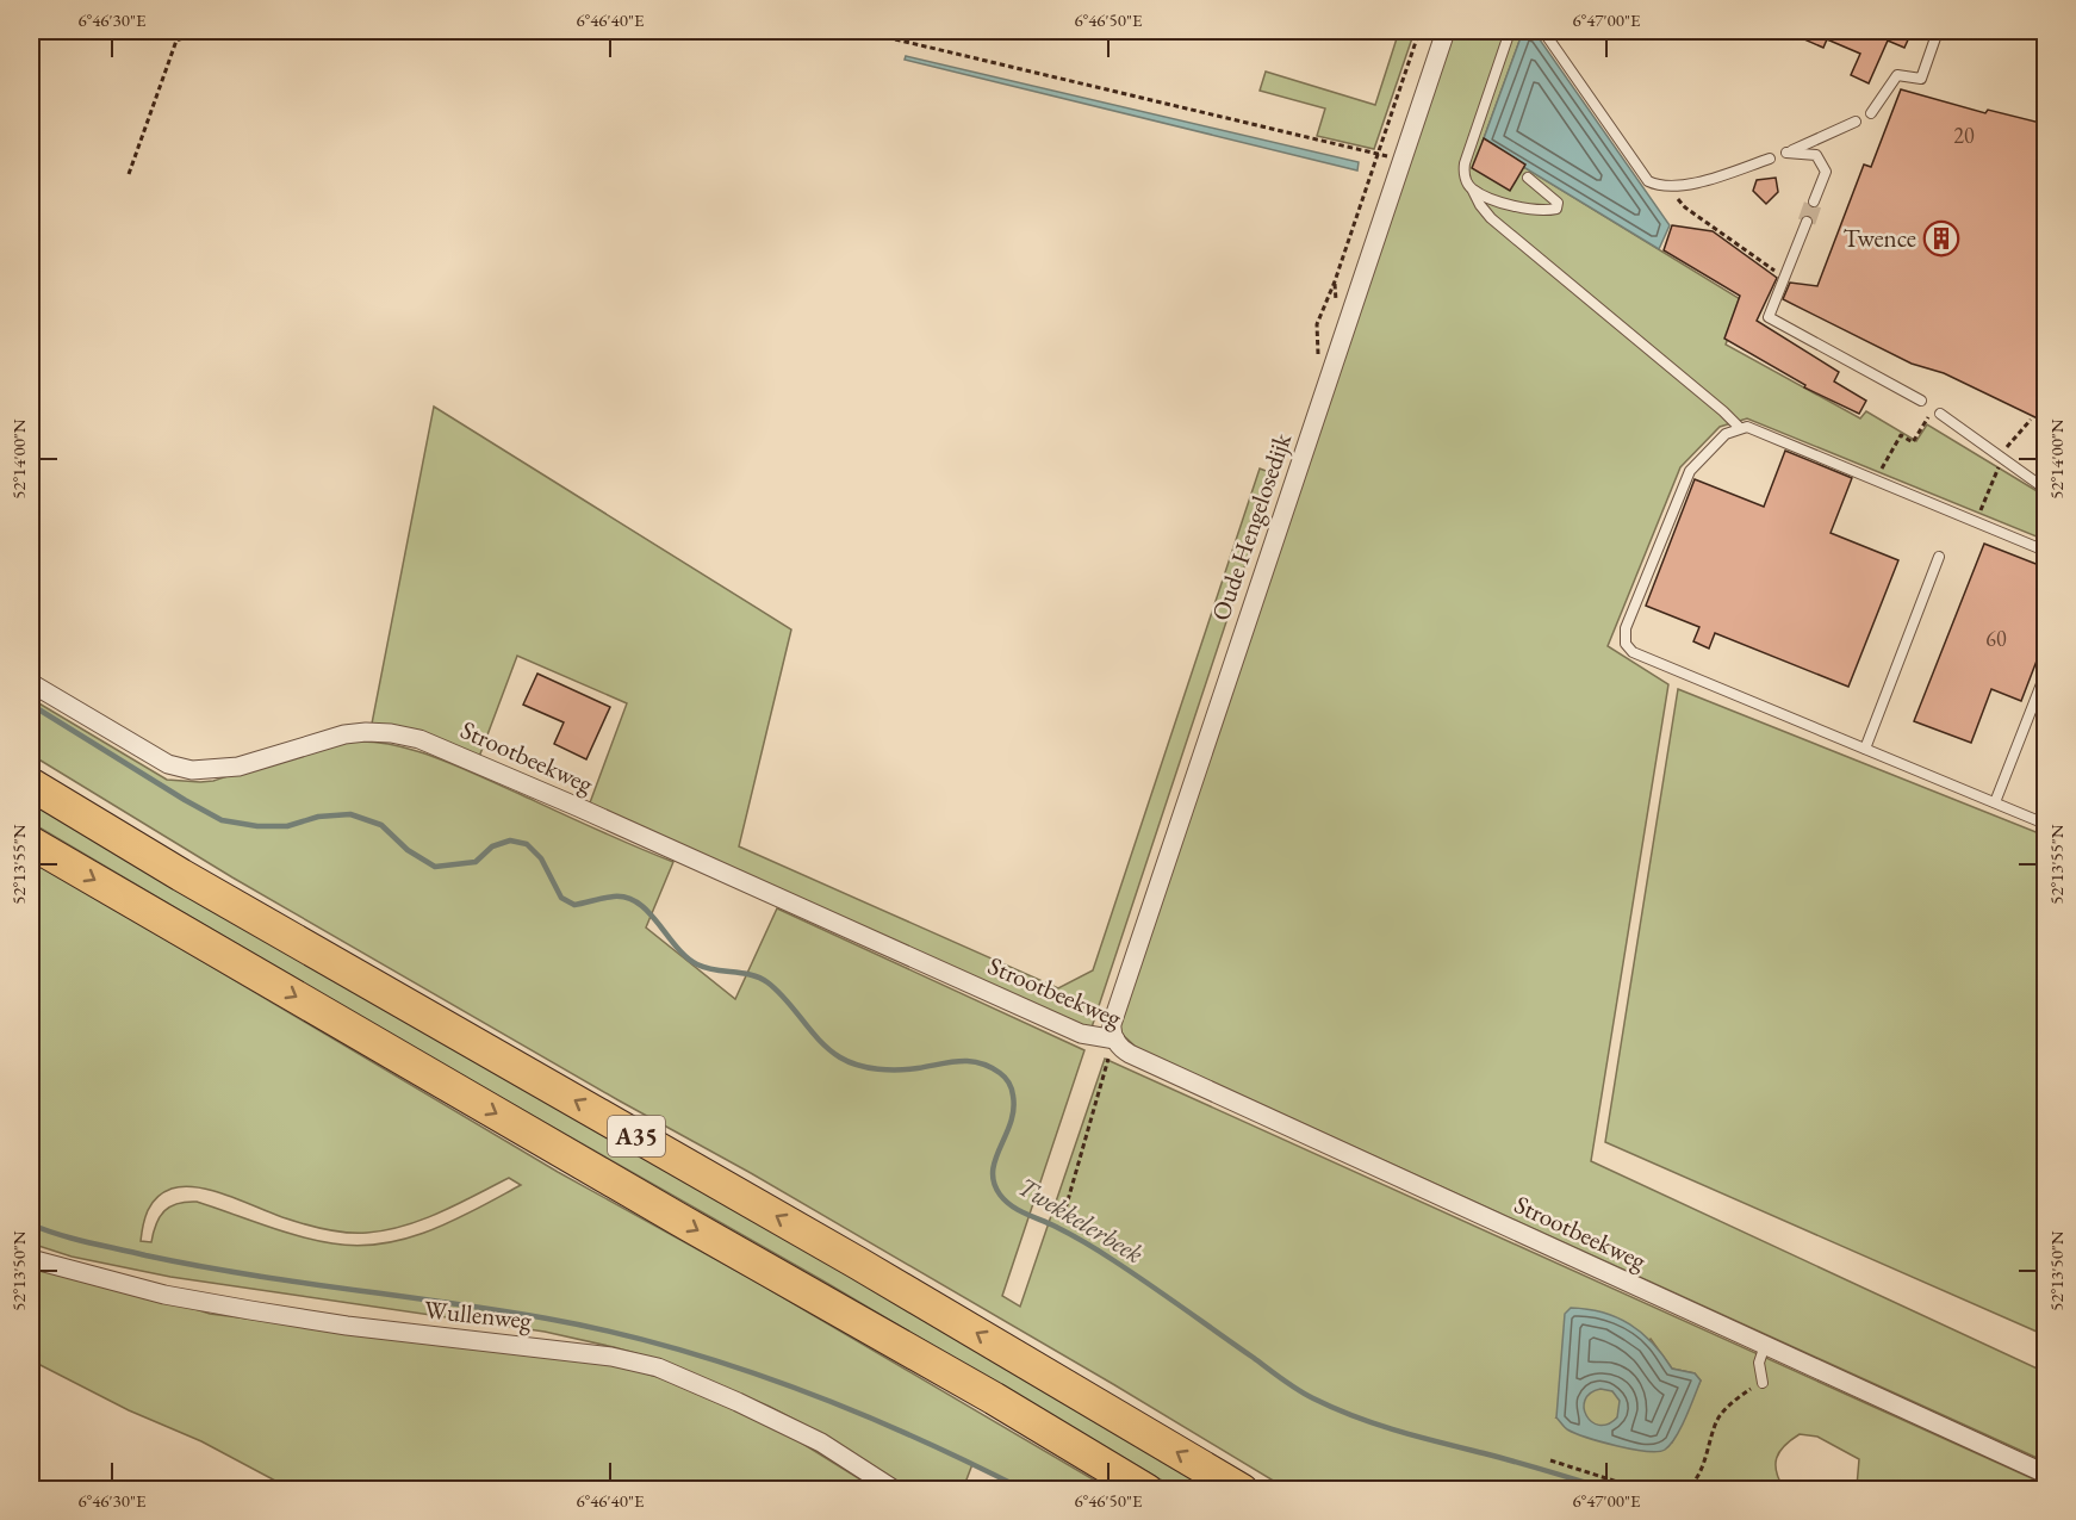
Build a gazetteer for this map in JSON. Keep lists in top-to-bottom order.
{
  "streets": {
    "highway": ["A35"],
    "street": ["Oude Hengelosedijk", "Strootbeekweg", "Wullenweg"]
  },
  "crossings": [
    ["Oude Hengelosedijk", "Strootbeekweg"]
  ],
  "water": ["Twekkelerbeek"],
  "places": {
    "building": ["Twence"]
  },
  "house_numbers": ["20", "60"],
  "coordinates": [
    "6°46'30\"E",
    "6°46'40\"E",
    "6°46'50\"E",
    "6°47'00\"E",
    "52°14'00\"N",
    "52°13'55\"N",
    "52°13'50\"N"
  ]
}
